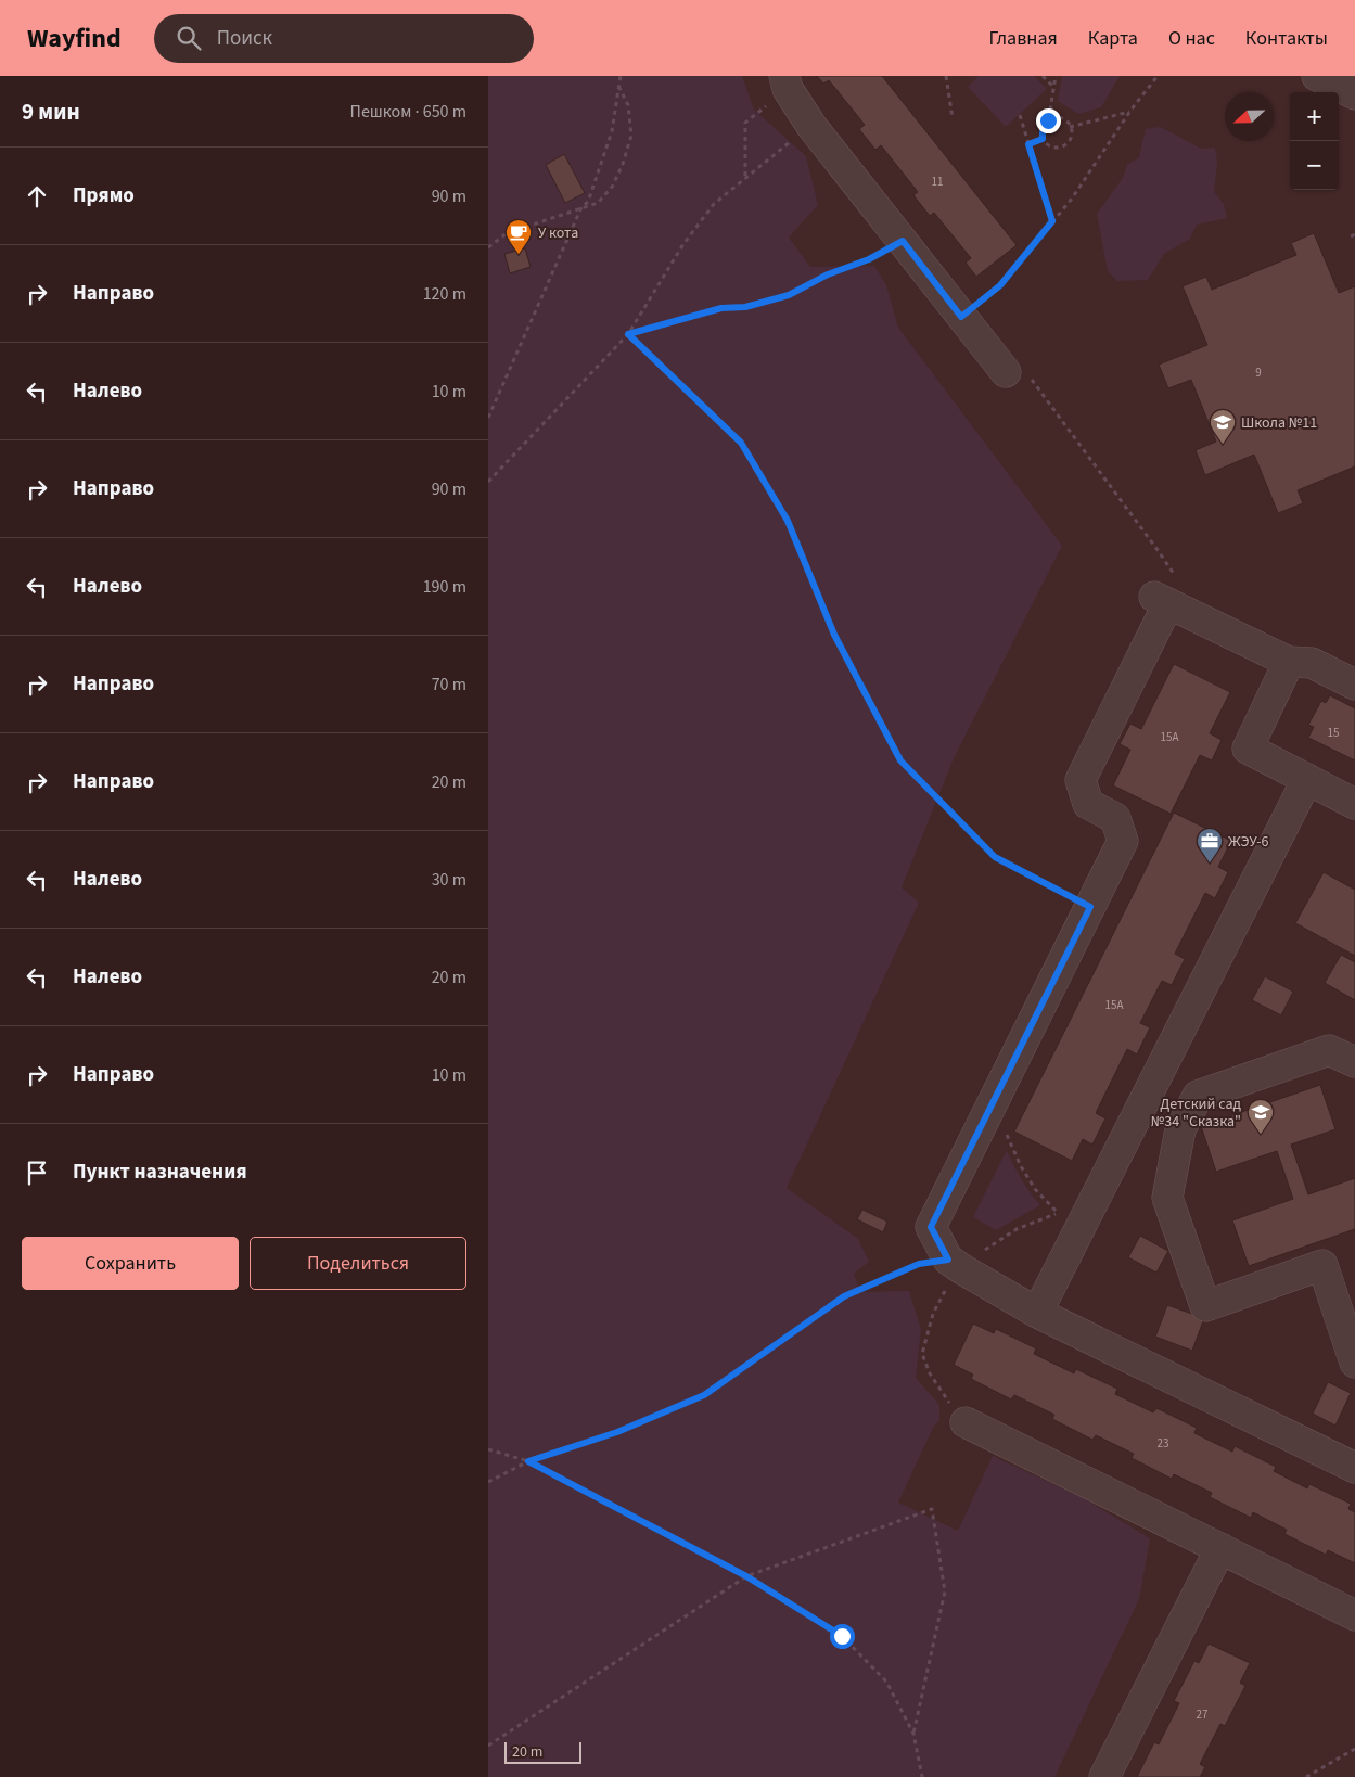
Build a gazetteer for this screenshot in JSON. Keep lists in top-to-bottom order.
{
  "places": {
    "cafe": ["У кота"],
    "school or university": ["Школа №11", "Детский сад №34 \"Сказка\""],
    "office": ["ЖЭУ-6"]
  },
  "house_numbers": [
    "11",
    "9",
    "15",
    "15А",
    "15А",
    "23",
    "27"
  ],
  "scale_bar": "20 m",
  "north": "left",
  "page": {
    "header": "Wayfind",
    "search": "Поиск",
    "nav": [
      "Главная",
      "Карта",
      "О нас",
      "Контакты"
    ],
    "heading": ["9 мин", "Пешком · 650 m"],
    "map_buttons": ["+", "−"],
    "list": [
      ["Прямо", "90 m"],
      ["Направо", "120 m"],
      ["Налево", "10 m"],
      ["Направо", "90 m"],
      ["Налево", "190 m"],
      ["Направо", "70 m"],
      ["Направо", "20 m"],
      ["Налево", "30 m"],
      ["Налево", "20 m"],
      ["Направо", "10 m"],
      "Пункт назначения"
    ],
    "buttons": ["Сохранить", "Поделиться"],
    "scale": "20 m"
  }
}
